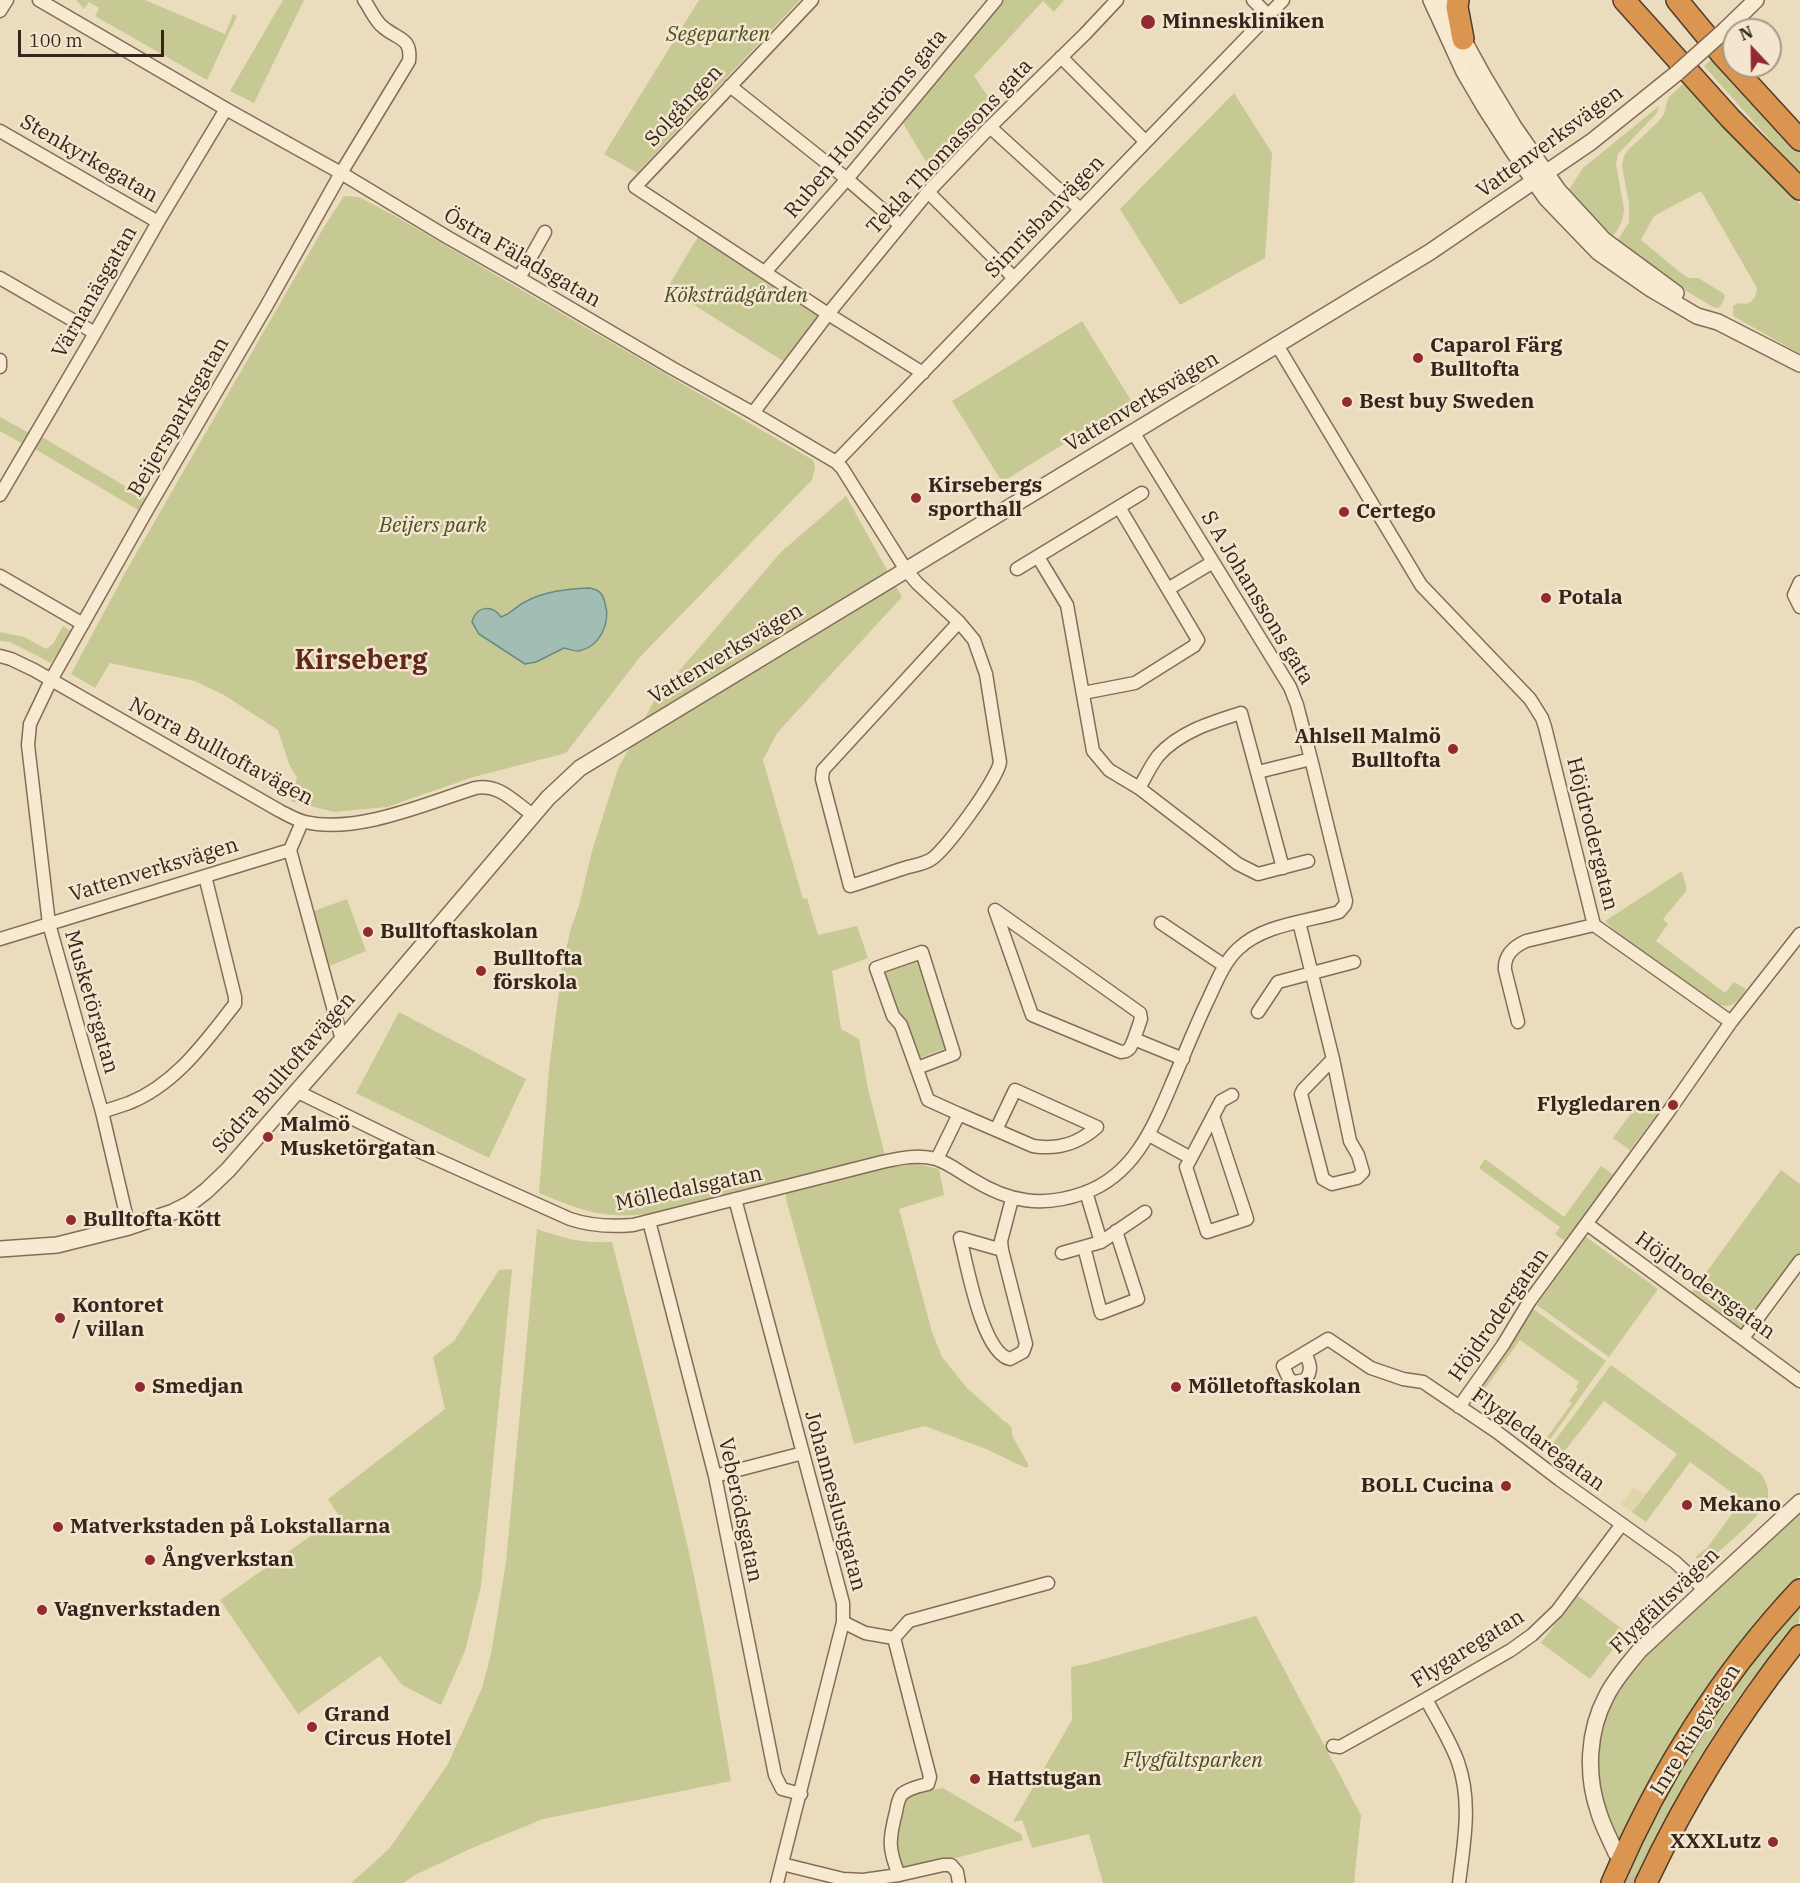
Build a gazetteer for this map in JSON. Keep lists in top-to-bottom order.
{
  "streets": {
    "highway": ["Inre Ringvägen"],
    "street": [
      "Solgången",
      "Ruben Holmströms gata",
      "Vattenverksvägen",
      "Tekla Thomassons gata",
      "Stenkyrkegatan",
      "Simrisbanvägen",
      "Östra Fäladsgatan",
      "Värnanäsgatan",
      "Beijersparksgatan",
      "S A Johanssons gata",
      "Norra Bulltoftavägen",
      "Höjdrodergatan",
      "Musketörgatan",
      "Södra Bulltoftavägen",
      "Mölledalsgatan",
      "Höjdrodersgatan",
      "Flygledaregatan",
      "Johanneslustgatan",
      "Veberödsgatan",
      "Flygfältsvägen",
      "Flygaregatan"
    ]
  },
  "crossings": [
    ["Solgången", "Ruben Holmströms gata"],
    ["Vattenverksvägen", "Östra Fäladsgatan"],
    ["Vattenverksvägen", "S A Johanssons gata"],
    ["Vattenverksvägen", "Norra Bulltoftavägen"],
    ["Vattenverksvägen", "Höjdrodergatan"],
    ["Vattenverksvägen", "Musketörgatan"],
    ["Vattenverksvägen", "Södra Bulltoftavägen"],
    ["Tekla Thomassons gata", "Östra Fäladsgatan"],
    ["Stenkyrkegatan", "Värnanäsgatan"],
    ["Simrisbanvägen", "Östra Fäladsgatan"],
    ["Östra Fäladsgatan", "Värnanäsgatan"],
    ["Östra Fäladsgatan", "Beijersparksgatan"],
    ["Beijersparksgatan", "Norra Bulltoftavägen"],
    ["Beijersparksgatan", "Musketörgatan"],
    ["S A Johanssons gata", "Mölledalsgatan"],
    ["Norra Bulltoftavägen", "Musketörgatan"],
    ["Norra Bulltoftavägen", "Södra Bulltoftavägen"],
    ["Höjdrodergatan", "Höjdrodersgatan"],
    ["Höjdrodergatan", "Flygledaregatan"],
    ["Musketörgatan", "Södra Bulltoftavägen"],
    ["Södra Bulltoftavägen", "Mölledalsgatan"],
    ["Mölledalsgatan", "Johanneslustgatan"],
    ["Mölledalsgatan", "Veberödsgatan"],
    ["Flygledaregatan", "Flygfältsvägen"],
    ["Flygledaregatan", "Flygaregatan"],
    ["Johanneslustgatan", "Veberödsgatan"]
  ],
  "districts": ["Kirseberg"],
  "parks": [
    "Segeparken",
    "Köksträdgården",
    "Beijers park",
    "Flygfältsparken"
  ],
  "places": [
    "Minneskliniken",
    "Caparol Färg Bulltofta",
    "Best buy Sweden",
    "Kirsebergs sporthall",
    "Certego",
    "Potala",
    "Ahlsell Malmö Bulltofta",
    "Bulltoftaskolan",
    "Bulltofta förskola",
    "Flygledaren",
    "Malmö Musketörgatan",
    "Bulltofta Kött",
    "Kontoret / villan",
    "Smedjan",
    "Mölletoftaskolan",
    "BOLL Cucina",
    "Mekano",
    "Matverkstaden på Lokstallarna",
    "Ångverkstan",
    "Vagnverkstaden",
    "Grand Circus Hotel",
    "Hattstugan",
    "XXXLutz"
  ],
  "scale_bar": "100 m",
  "north": "top"
}
